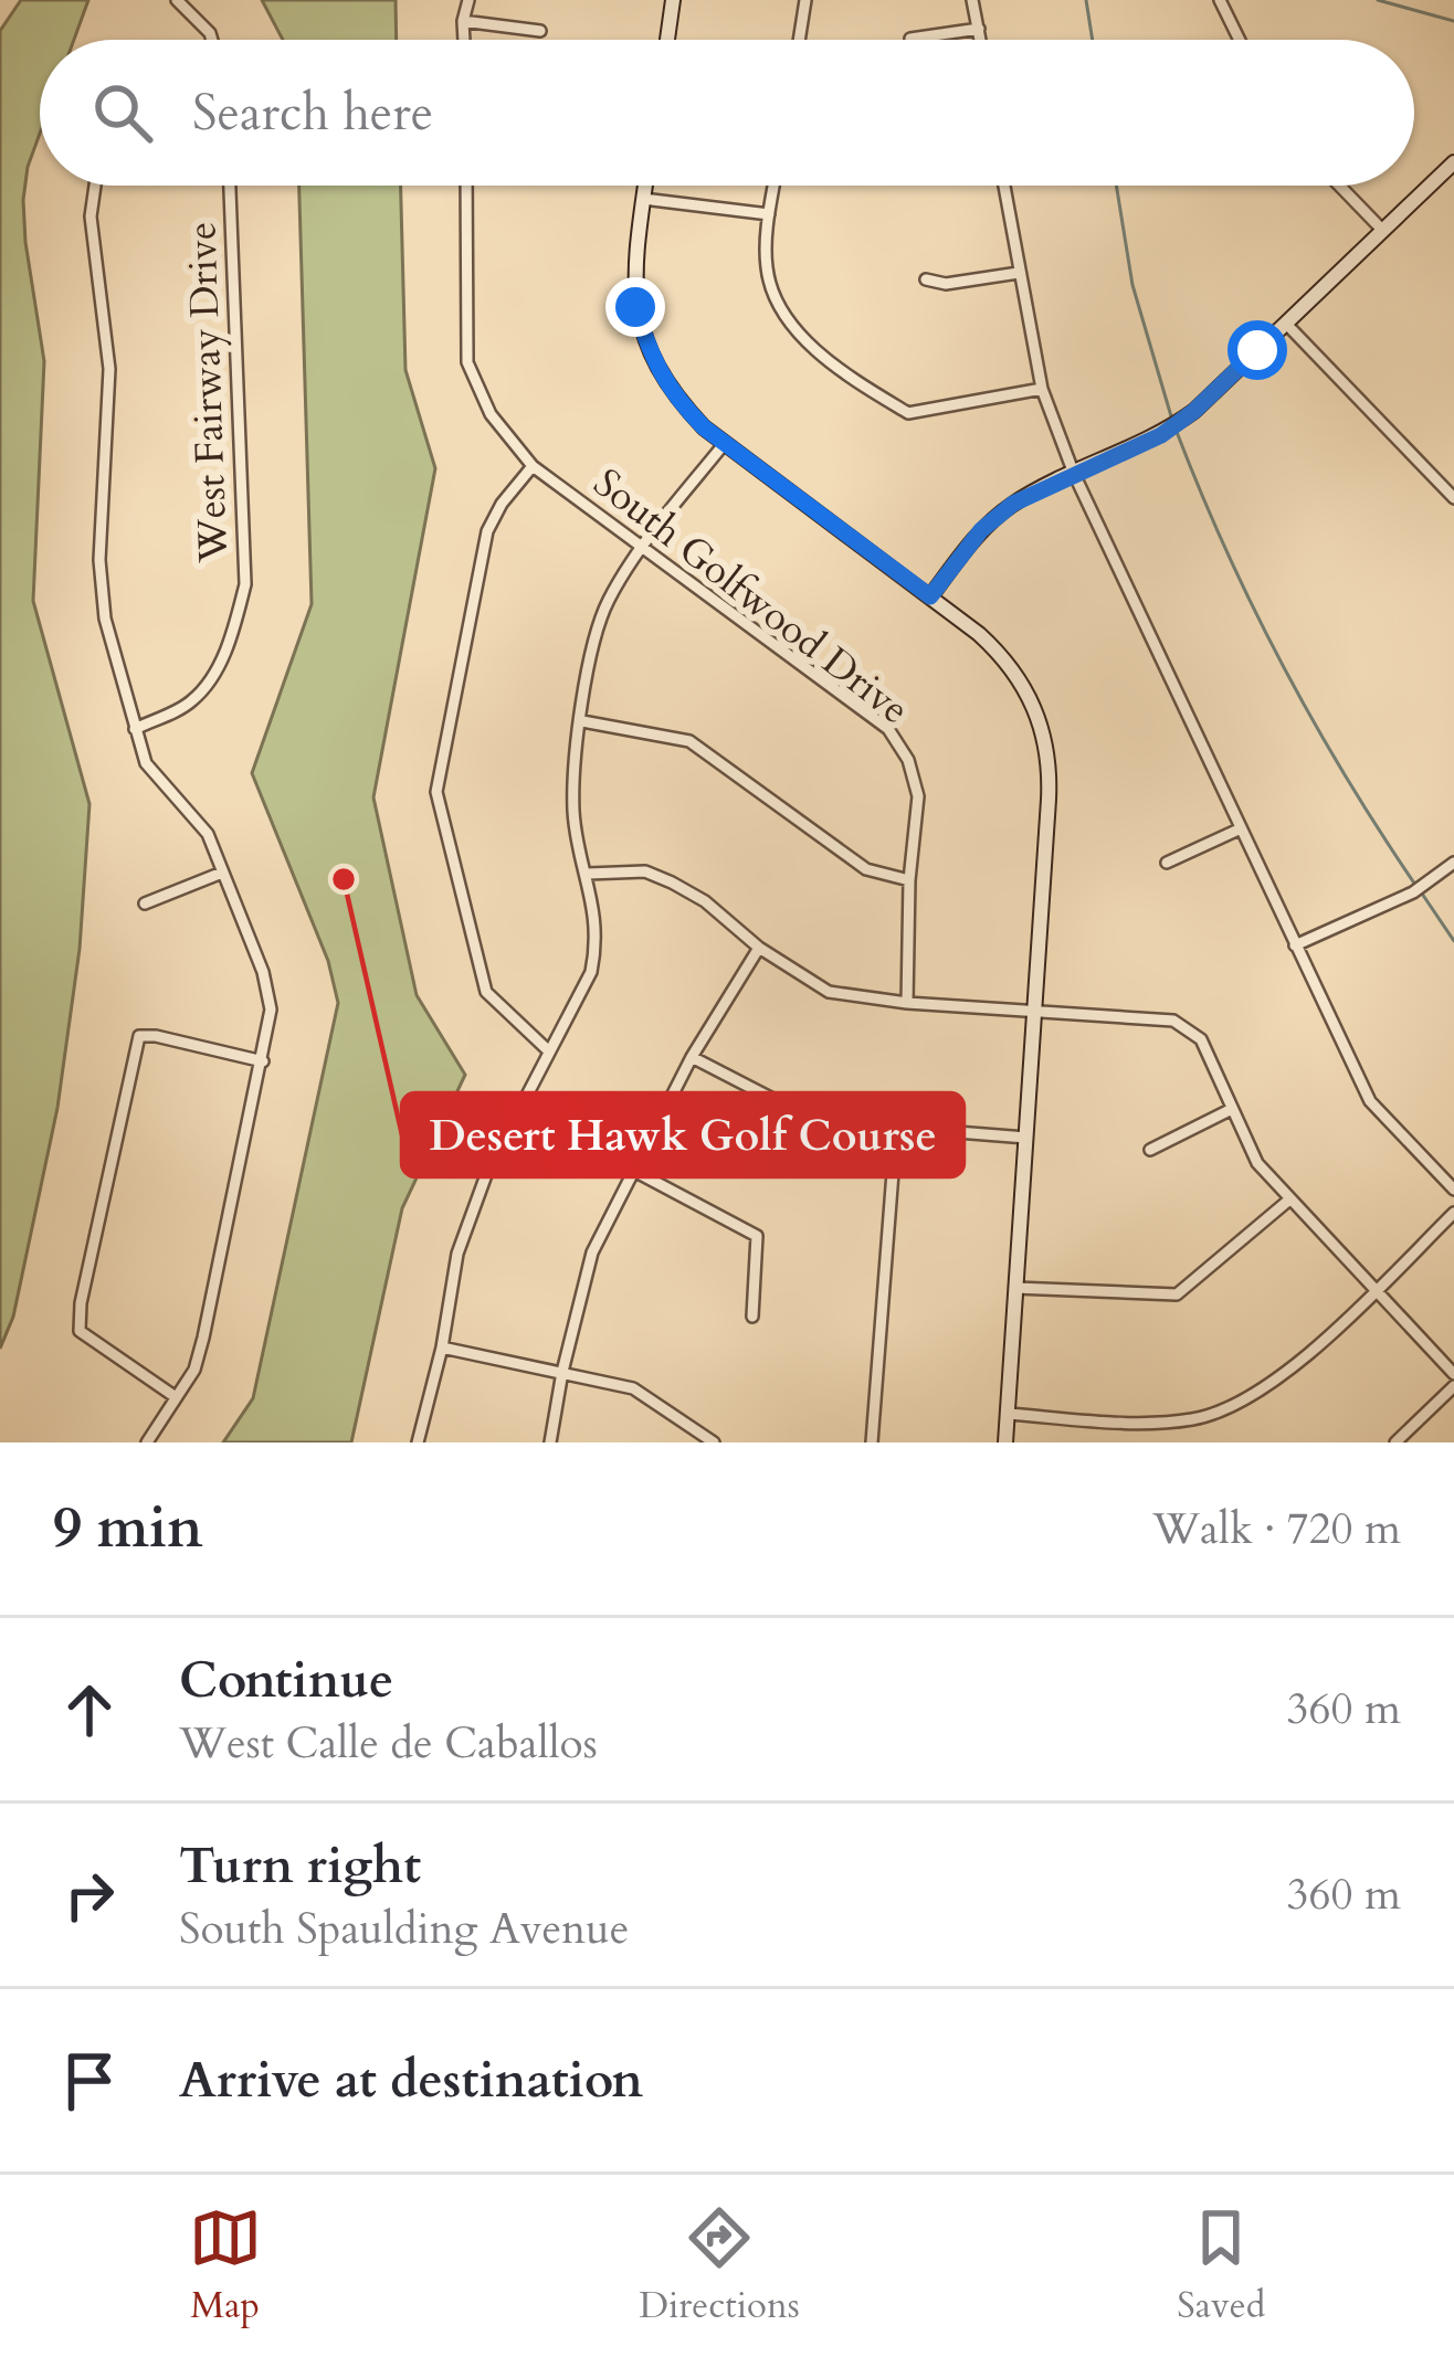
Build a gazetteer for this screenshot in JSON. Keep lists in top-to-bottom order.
{
  "streets": {
    "street": ["West Fairway Drive", "South Golfwood Drive"]
  },
  "places": ["Desert Hawk Golf Course"],
  "page": {
    "search": "Search here",
    "heading": ["9 min", "Walk · 720 m"],
    "list": [
      ["Continue", "West Calle de Caballos", "360 m"],
      ["Turn right", "South Spaulding Avenue", "360 m"],
      "Arrive at destination"
    ],
    "nav": ["Map", "Directions", "Saved"]
  }
}
